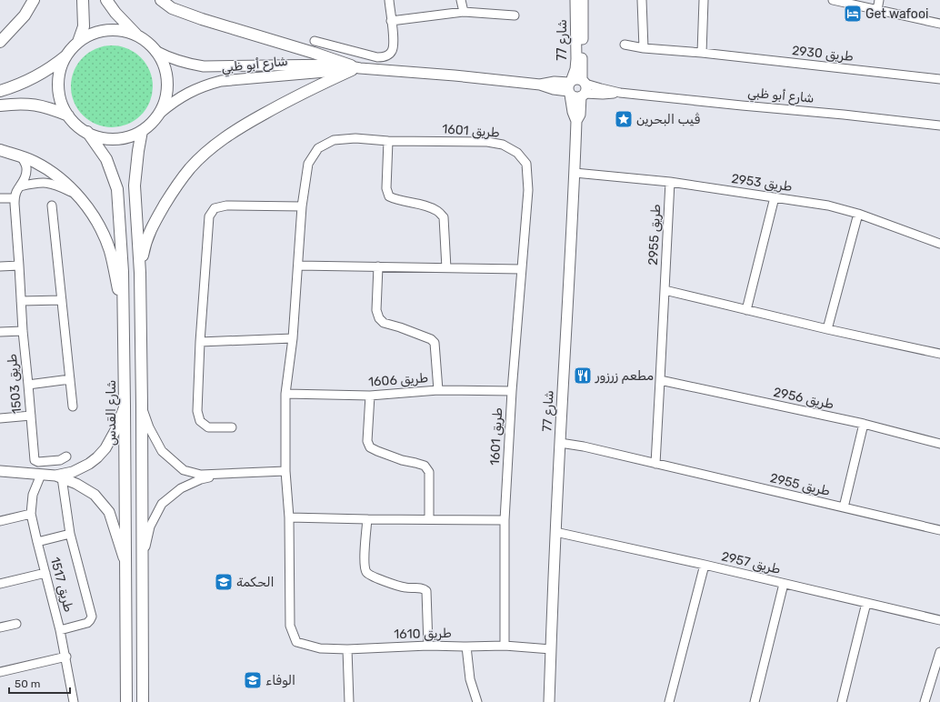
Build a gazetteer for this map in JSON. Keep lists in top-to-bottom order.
{
  "streets": {
    "main road": ["شارع القدس"],
    "street": [
      "شارع 77",
      "طريق 2930",
      "شارع أبو ظبي",
      "طريق 1601",
      "طريق 2953",
      "طريق 2955",
      "طريق 1606",
      "طريق 1503",
      "طريق 2956",
      "طريق 2957",
      "طريق 1517",
      "طريق 1610"
    ]
  },
  "crossings": [
    ["شارع 77", "شارع أبو ظبي"],
    ["شارع 77", "طريق 2953"],
    ["شارع 77", "طريق 2955"],
    ["شارع 77", "طريق 2957"],
    ["شارع 77", "طريق 1610"],
    ["شارع أبو ظبي", "شارع القدس"],
    ["طريق 1601", "طريق 1606"],
    ["طريق 1601", "طريق 1610"],
    ["طريق 2953", "طريق 2955"],
    ["طريق 2955", "طريق 2956"]
  ],
  "places": {
    "hotel": ["Get wafooi"],
    "place": ["ڤيب البحرين"],
    "restaurant": ["مطعم زرزور"],
    "school or university": ["الحكمة", "الوفاء"]
  },
  "scale_bar": "50 m"
}
